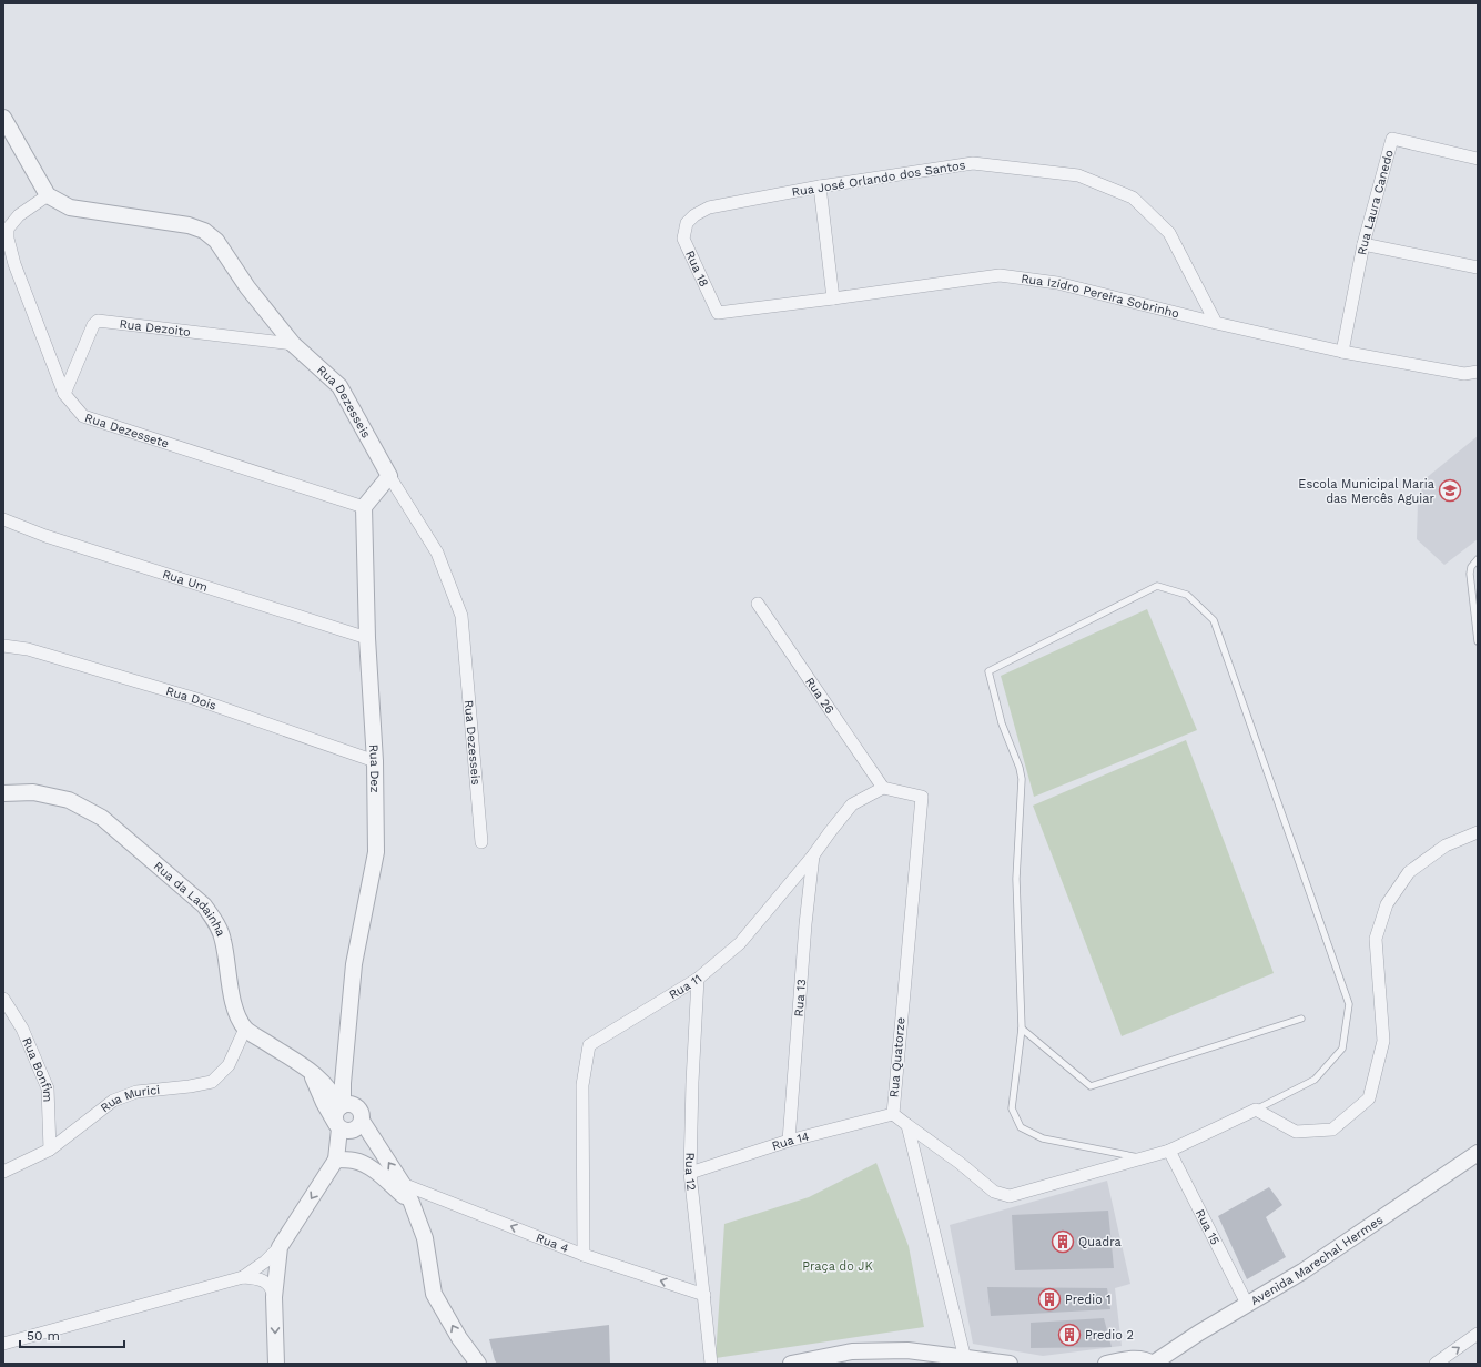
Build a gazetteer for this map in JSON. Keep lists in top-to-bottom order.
{
  "streets": {
    "street": [
      "Rua José Orlando dos Santos",
      "Rua Laura Canedo",
      "Rua 18",
      "Rua Izidro Pereira Sobrinho",
      "Rua Dezoito",
      "Rua Dezesseis",
      "Rua Dezessete",
      "Rua Um",
      "Rua 26",
      "Rua Dois",
      "Rua Dez",
      "Rua da Ladainha",
      "Rua 11",
      "Rua 13",
      "Rua Quatorze",
      "Rua Bonfim",
      "Rua Murici",
      "Rua 14",
      "Rua 12",
      "Rua 15",
      "Rua 4",
      "Avenida Marechal Hermes"
    ]
  },
  "crossings": [
    ["Rua José Orlando dos Santos", "Rua 18"],
    ["Rua José Orlando dos Santos", "Rua Izidro Pereira Sobrinho"],
    ["Rua Laura Canedo", "Rua Izidro Pereira Sobrinho"],
    ["Rua 18", "Rua Izidro Pereira Sobrinho"],
    ["Rua Dezoito", "Rua Dezesseis"],
    ["Rua Dezoito", "Rua Dezessete"],
    ["Rua Dezesseis", "Rua Dezessete"],
    ["Rua Dezessete", "Rua Dez"],
    ["Rua Um", "Rua Dez"],
    ["Rua 26", "Rua 11"],
    ["Rua 26", "Rua Quatorze"],
    ["Rua Dois", "Rua Dez"],
    ["Rua Dez", "Rua da Ladainha"],
    ["Rua da Ladainha", "Rua Murici"],
    ["Rua 11", "Rua 13"],
    ["Rua 11", "Rua Quatorze"],
    ["Rua 11", "Rua 12"],
    ["Rua 11", "Rua 4"],
    ["Rua 13", "Rua 14"],
    ["Rua Quatorze", "Rua 14"],
    ["Rua Quatorze", "Rua 15"],
    ["Rua Bonfim", "Rua Murici"],
    ["Rua 14", "Rua 12"],
    ["Rua 12", "Rua 4"],
    ["Rua 15", "Avenida Marechal Hermes"]
  ],
  "one_way": ["Rua 4"],
  "parks": ["Praça do JK"],
  "places": {
    "school or university": ["Escola Municipal Maria das Mercês Aguiar"],
    "building": ["Quadra", "Predio 1", "Predio 2"]
  },
  "scale_bar": "50 m"
}
